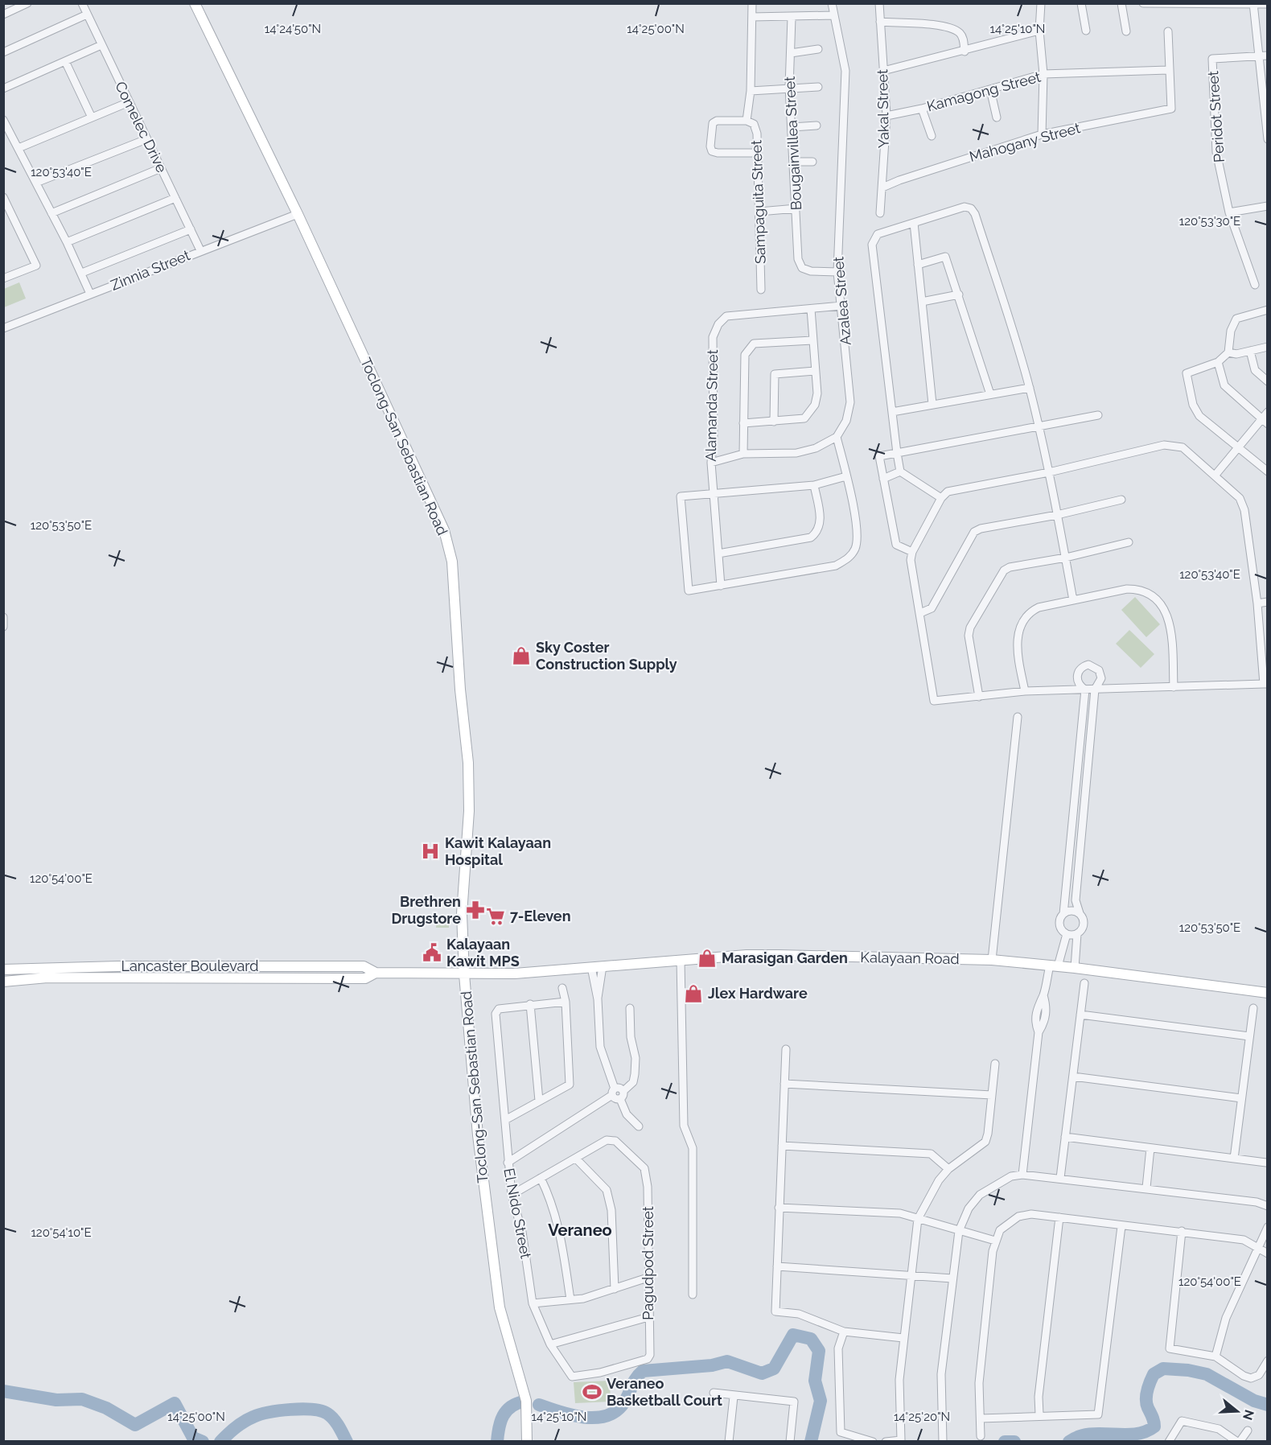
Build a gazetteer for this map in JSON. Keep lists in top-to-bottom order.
{
  "streets": {
    "main road": ["Toclong-San Sebastian Road", "Kalayaan Road", "Lancaster Boulevard"],
    "street": [
      "Kamagong Street",
      "Yakal Street",
      "Peridot Street",
      "Comelec Drive",
      "Mahogany Street",
      "Bougainvillea Street",
      "Sampaguita Street",
      "Zinnia Street",
      "Azalea Street",
      "Alamanda Street",
      "El Nido Street",
      "Pagudpod Street"
    ]
  },
  "crossings": [
    ["Kamagong Street", "Yakal Street"],
    ["Kamagong Street", "Mahogany Street"],
    ["Yakal Street", "Mahogany Street"],
    ["Comelec Drive", "Zinnia Street"],
    ["Bougainvillea Street", "Azalea Street"],
    ["Zinnia Street", "Toclong-San Sebastian Road"],
    ["Azalea Street", "Alamanda Street"],
    ["Toclong-San Sebastian Road", "Kalayaan Road"],
    ["Toclong-San Sebastian Road", "Lancaster Boulevard"],
    ["Kalayaan Road", "Lancaster Boulevard"],
    ["El Nido Street", "Pagudpod Street"]
  ],
  "districts": ["Veraneo"],
  "places": {
    "shop": ["Sky Coster Construction Supply", "Marasigan Garden", "Jlex Hardware"],
    "hospital": ["Kawit Kalayaan Hospital"],
    "pharmacy": ["Brethren Drugstore"],
    "supermarket": ["7-Eleven"],
    "public building": ["Kalayaan Kawit MPS"],
    "sports": ["Veraneo Basketball Court"]
  },
  "north": "right",
  "coordinates": [
    "14°24'50\"N",
    "14°25'00\"N",
    "14°25'10\"N",
    "120°53'40\"E",
    "120°53'30\"E",
    "120°53'50\"E",
    "120°54'00\"E",
    "120°54'10\"E",
    "14°25'20\"N"
  ]
}
